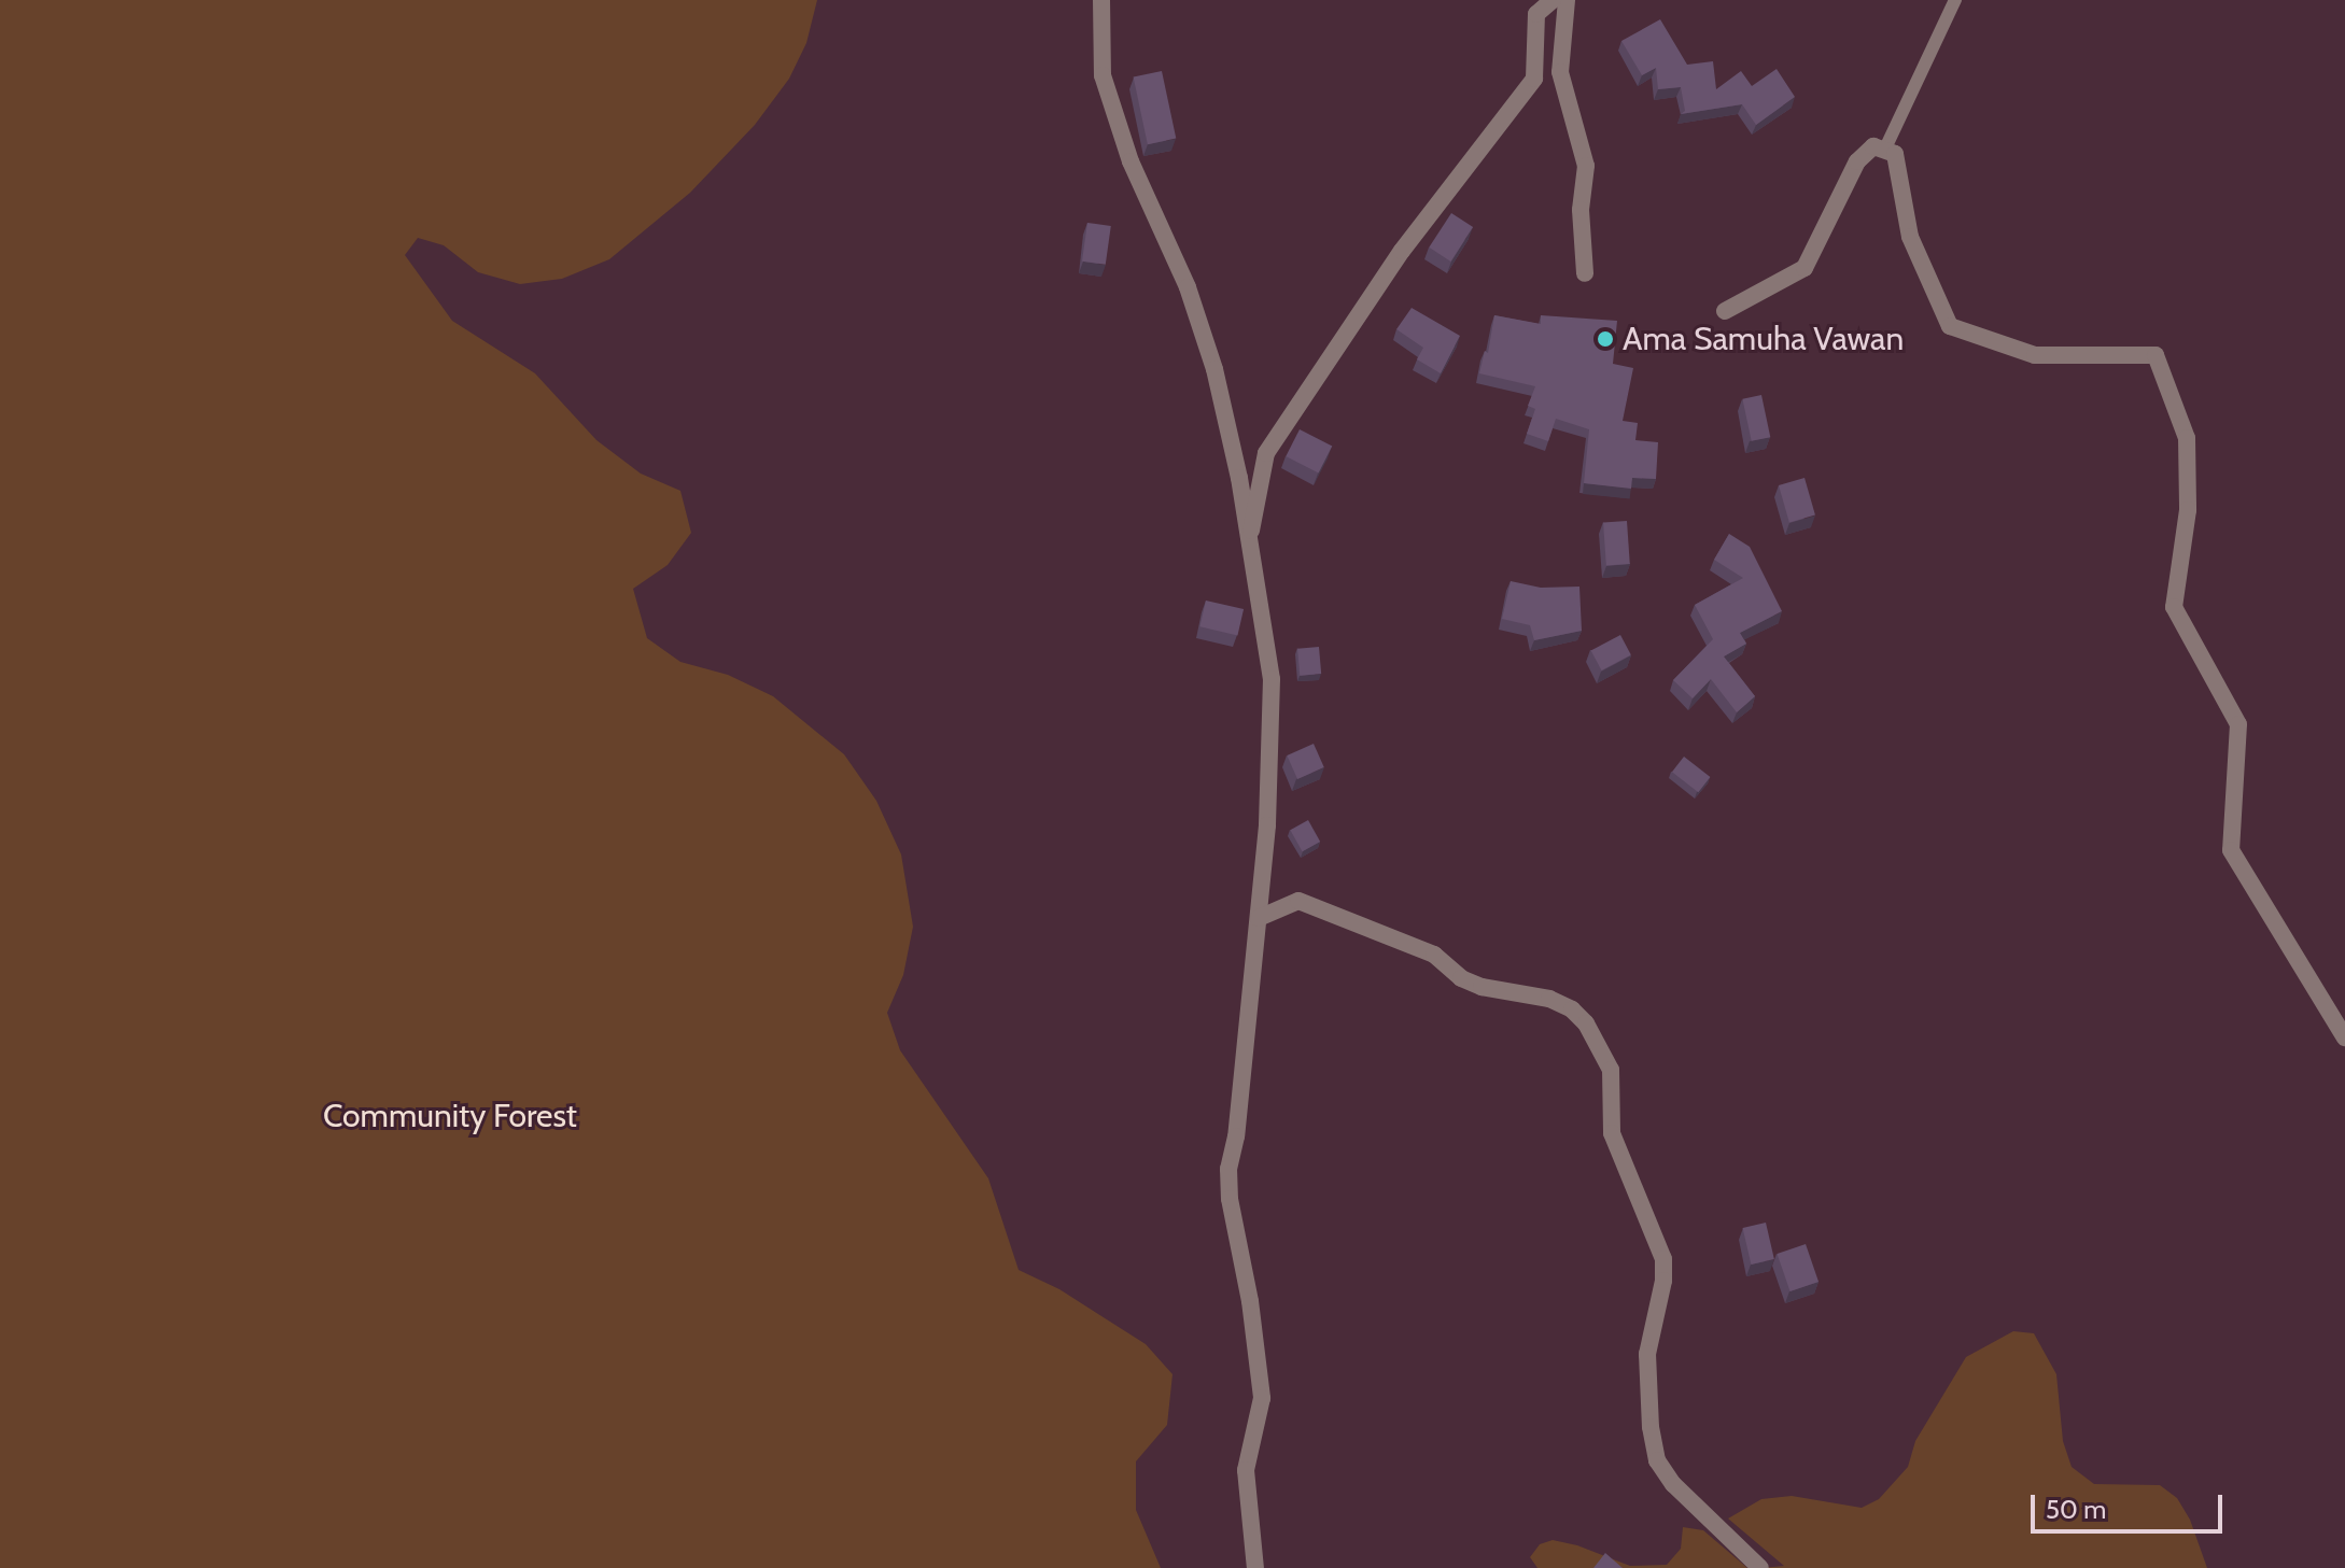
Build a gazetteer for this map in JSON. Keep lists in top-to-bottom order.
{
  "parks": ["Community Forest"],
  "places": ["Ama Samuha Vawan"],
  "scale_bar": "50 m"
}
